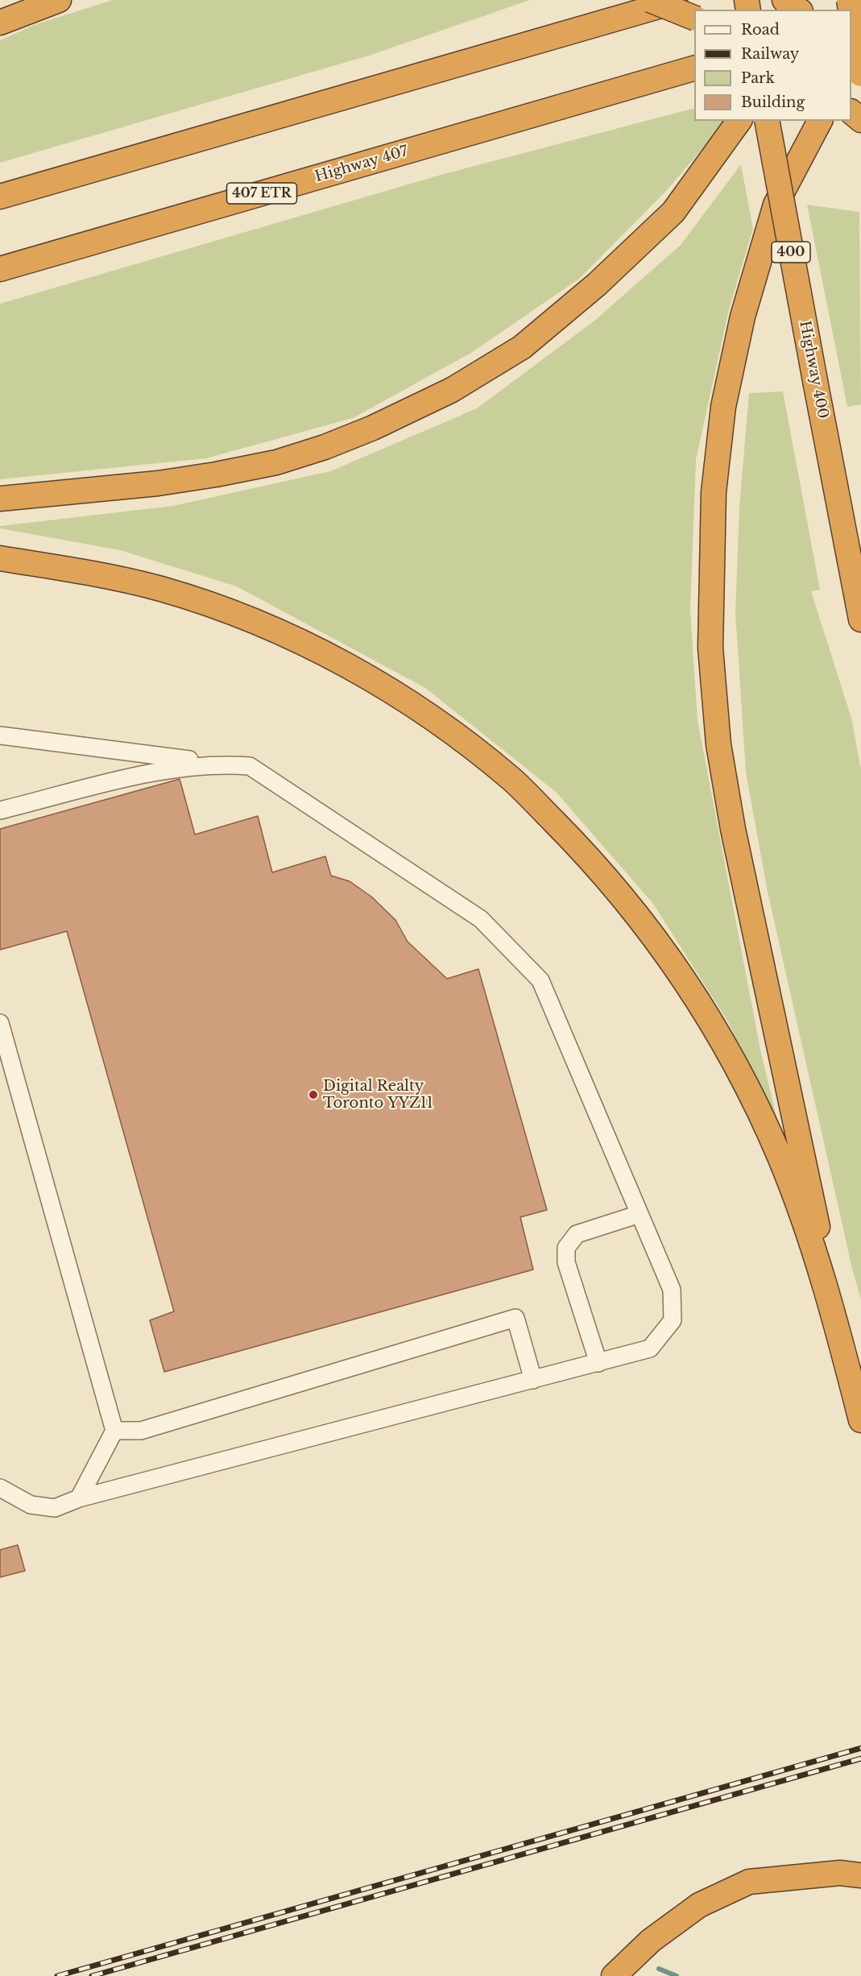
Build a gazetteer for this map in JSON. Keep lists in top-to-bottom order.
{
  "streets": {
    "highway": [
      "Highway 407",
      "407 ETR",
      "400",
      "Highway 400"
    ]
  },
  "places": ["Digital Realty Toronto YYZ11"],
  "legend": [
    "Road",
    "Railway",
    "Park",
    "Building"
  ]
}
